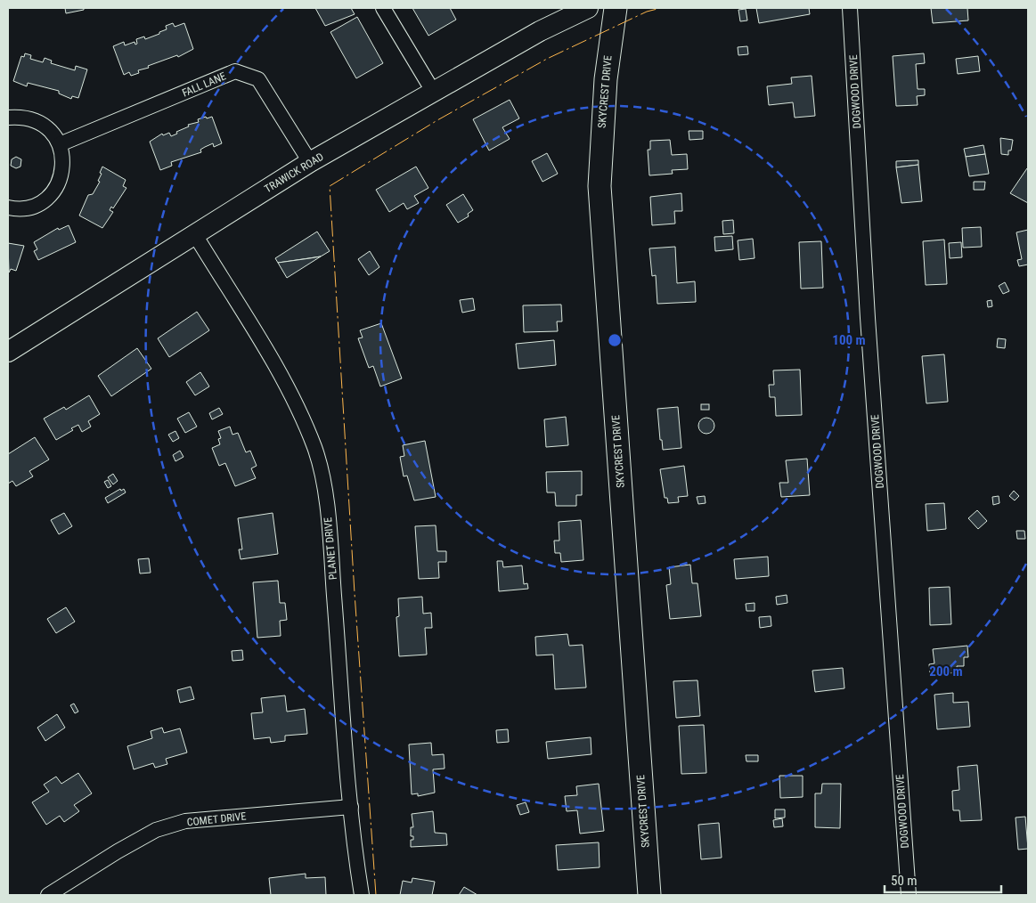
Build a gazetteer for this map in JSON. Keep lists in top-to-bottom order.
{
  "streets": {
    "main road": ["SKYCREST DRIVE"],
    "street": [
      "FALL LANE",
      "DOGWOOD DRIVE",
      "TRAWICK ROAD",
      "PLANET DRIVE",
      "COMET DRIVE"
    ]
  },
  "crossings": [
    ["FALL LANE", "TRAWICK ROAD"],
    ["TRAWICK ROAD", "PLANET DRIVE"],
    ["PLANET DRIVE", "COMET DRIVE"]
  ],
  "scale_bar": "50 m",
  "rings": ["100 m", "200 m"]
}
